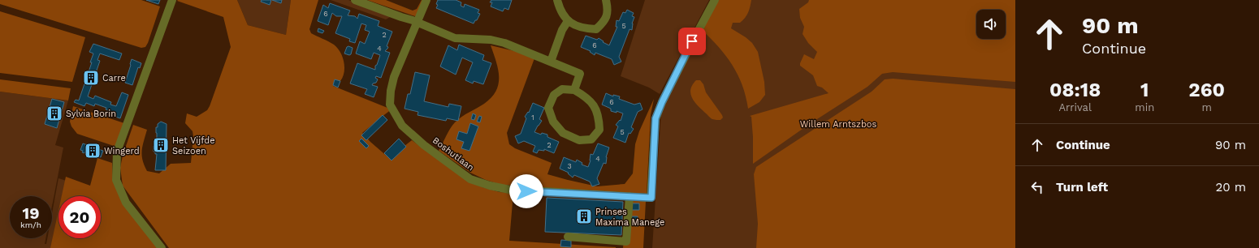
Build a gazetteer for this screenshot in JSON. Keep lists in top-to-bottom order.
{
  "streets": {
    "lane": ["Boshutlaan"]
  },
  "parks": ["Willem Arntszbos"],
  "places": {
    "building": [
      "Carre",
      "Sylvia Borin",
      "Het Vijfde Seizoen",
      "Wingerd",
      "Prinses Maxima Manege"
    ]
  },
  "house_numbers": [
    "6",
    "5",
    "2",
    "6",
    "4",
    "6",
    "1",
    "5",
    "2",
    "4",
    "3"
  ],
  "page": {
    "turn": ["90 m", "Continue"],
    "eta": [
      "08:18",
      "Arrival",
      "1",
      "min",
      "260",
      "m"
    ],
    "list": [
      {
        "name": "Continue",
        "value": "90 m"
      },
      {
        "name": "Turn left",
        "value": "20 m"
      }
    ],
    "speed": "19 km/h",
    "limit": "20"
  }
}
